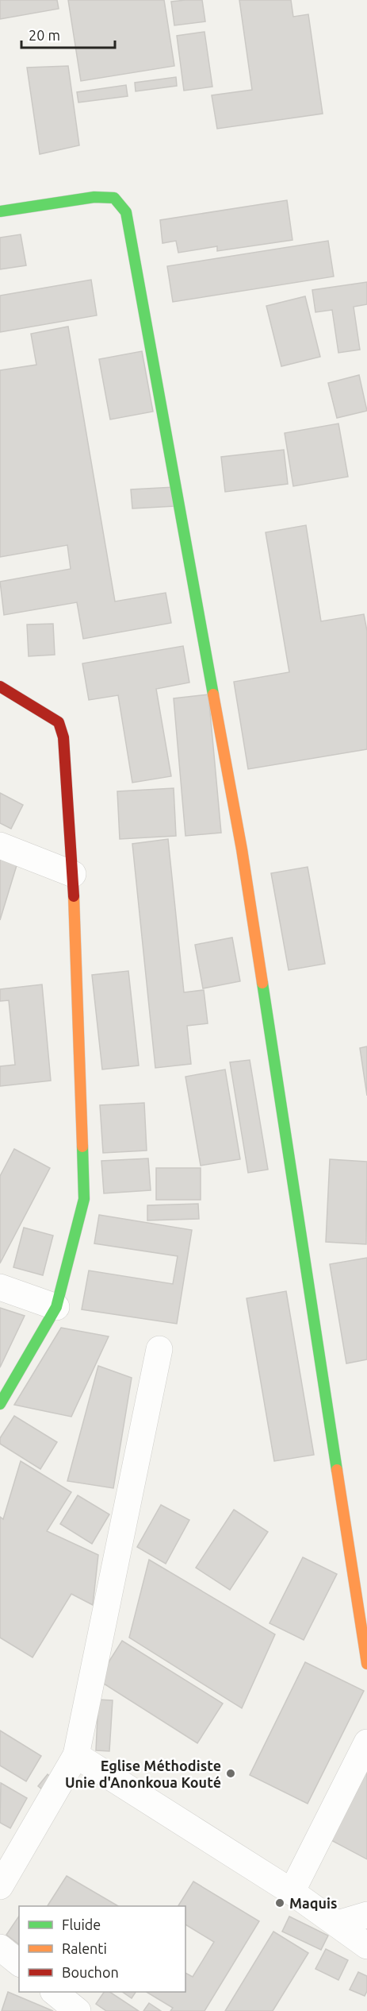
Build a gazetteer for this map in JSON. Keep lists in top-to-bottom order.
{
  "places": ["Eglise Méthodiste Unie d'Anonkoua Kouté", "Maquis"],
  "legend": ["Fluide", "Ralenti", "Bouchon"],
  "scale_bar": "20 m"
}
